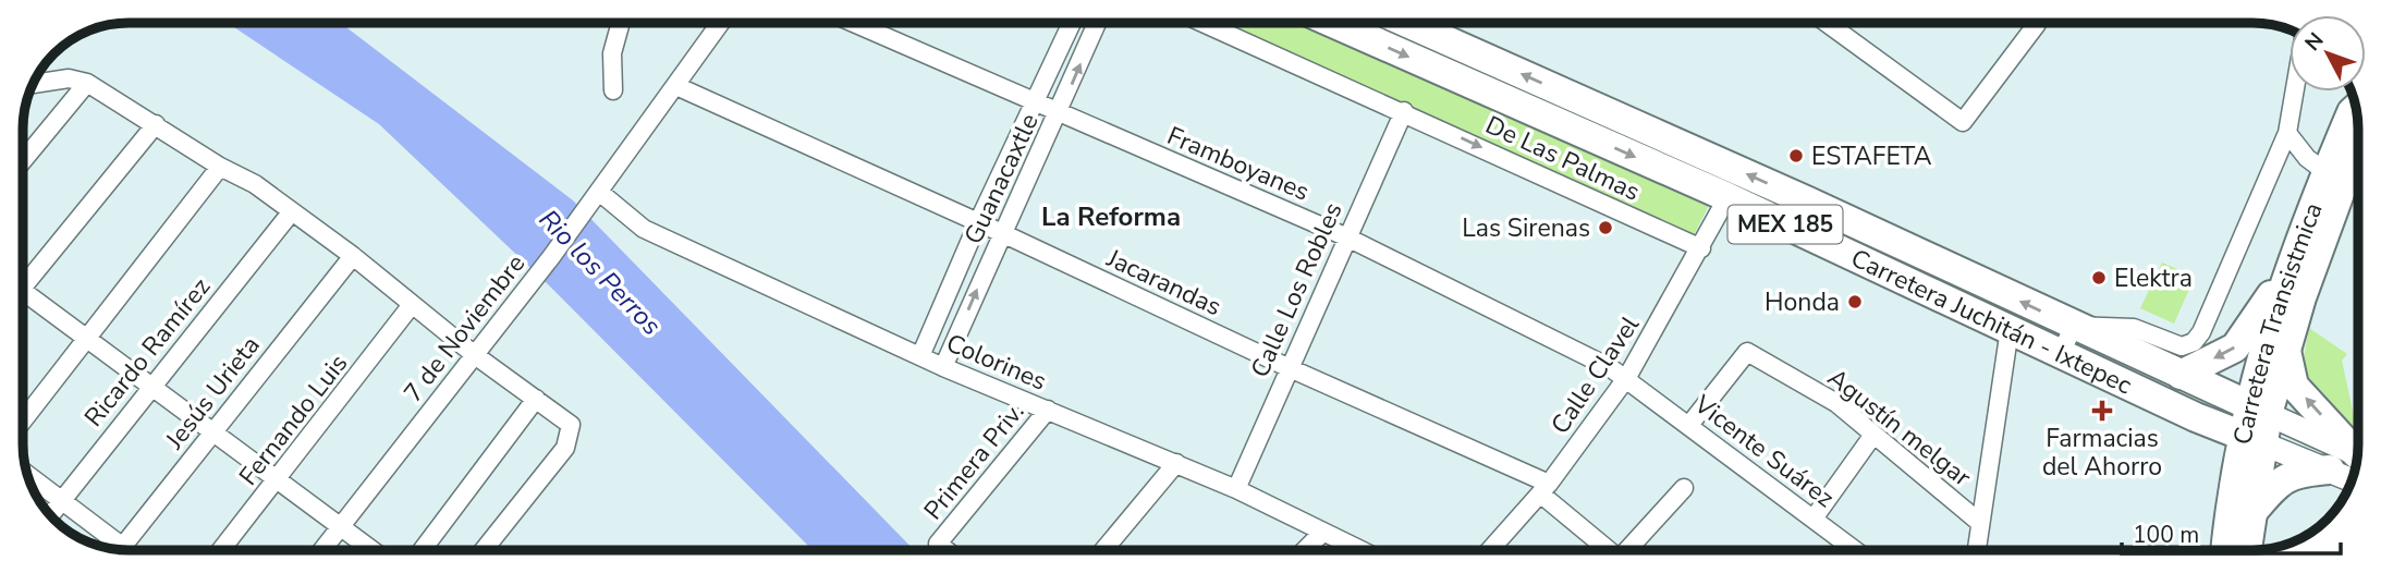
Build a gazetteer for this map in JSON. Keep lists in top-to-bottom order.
{
  "streets": {
    "main road": ["MEX 185", "Carretera Juchitán - Ixtepec", "Carretera Transistmica"],
    "street": [
      "De Las Palmas",
      "Framboyanes",
      "Guanacaxtle",
      "Jacarandas",
      "Calle Los Robles",
      "7 de Noviembre",
      "Ricardo Ramírez",
      "Colorines",
      "Calle Clavel",
      "Jesús Urieta",
      "Fernando Luis",
      "Agustín melgar",
      "Vicente Suárez",
      "Primera Priv."
    ]
  },
  "crossings": [
    ["De Las Palmas", "Calle Los Robles"],
    ["De Las Palmas", "Calle Clavel"],
    ["Framboyanes", "Guanacaxtle"],
    ["Framboyanes", "Calle Los Robles"],
    ["Framboyanes", "Calle Clavel"],
    ["Framboyanes", "Vicente Suárez"],
    ["Guanacaxtle", "Jacarandas"],
    ["Guanacaxtle", "Colorines"],
    ["Jacarandas", "Calle Los Robles"],
    ["Jacarandas", "7 de Noviembre"],
    ["Jacarandas", "Calle Clavel"],
    ["Calle Los Robles", "Colorines"],
    ["Carretera Juchitán - Ixtepec", "Carretera Transistmica"],
    ["Carretera Juchitán - Ixtepec", "Calle Clavel"],
    ["7 de Noviembre", "Colorines"],
    ["Colorines", "Primera Priv."],
    ["Calle Clavel", "Vicente Suárez"],
    ["Agustín melgar", "Vicente Suárez"]
  ],
  "one_way": ["De Las Palmas"],
  "districts": ["La Reforma"],
  "water": ["Rio los Perros"],
  "places": {
    "other": [
      "ESTAFETA",
      "Las Sirenas",
      "Elektra",
      "Honda"
    ],
    "health": ["Farmacias del Ahorro"]
  },
  "scale_bar": "100 m",
  "north": "top left"
}
